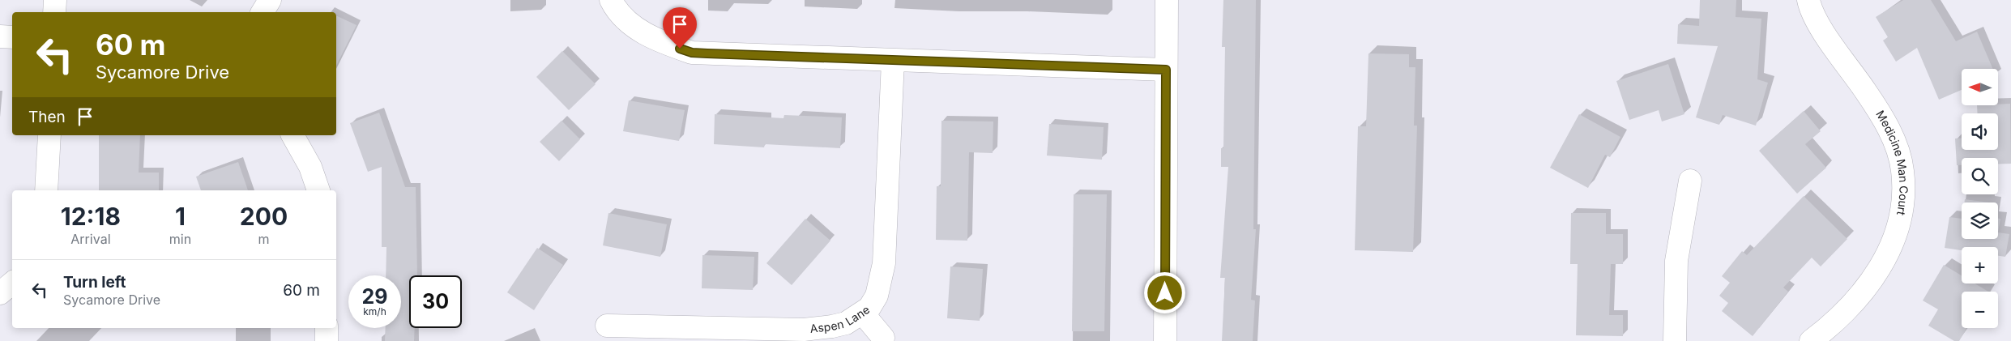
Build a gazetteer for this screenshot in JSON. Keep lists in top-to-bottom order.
{
  "streets": {
    "street": ["Medicine Man Court", "Aspen Lane"]
  },
  "north": "left",
  "page": {
    "turn": ["60 m", "Sycamore Drive"],
    "map_buttons": ["+", "−"],
    "then": "Then",
    "eta": [
      "12:18",
      "Arrival",
      "1",
      "min",
      "200",
      "m"
    ],
    "list": [
      {
        "name": "Turn left",
        "note": "Sycamore Drive",
        "value": "60 m"
      }
    ],
    "speed": "29 km/h",
    "limit": "30"
  }
}
